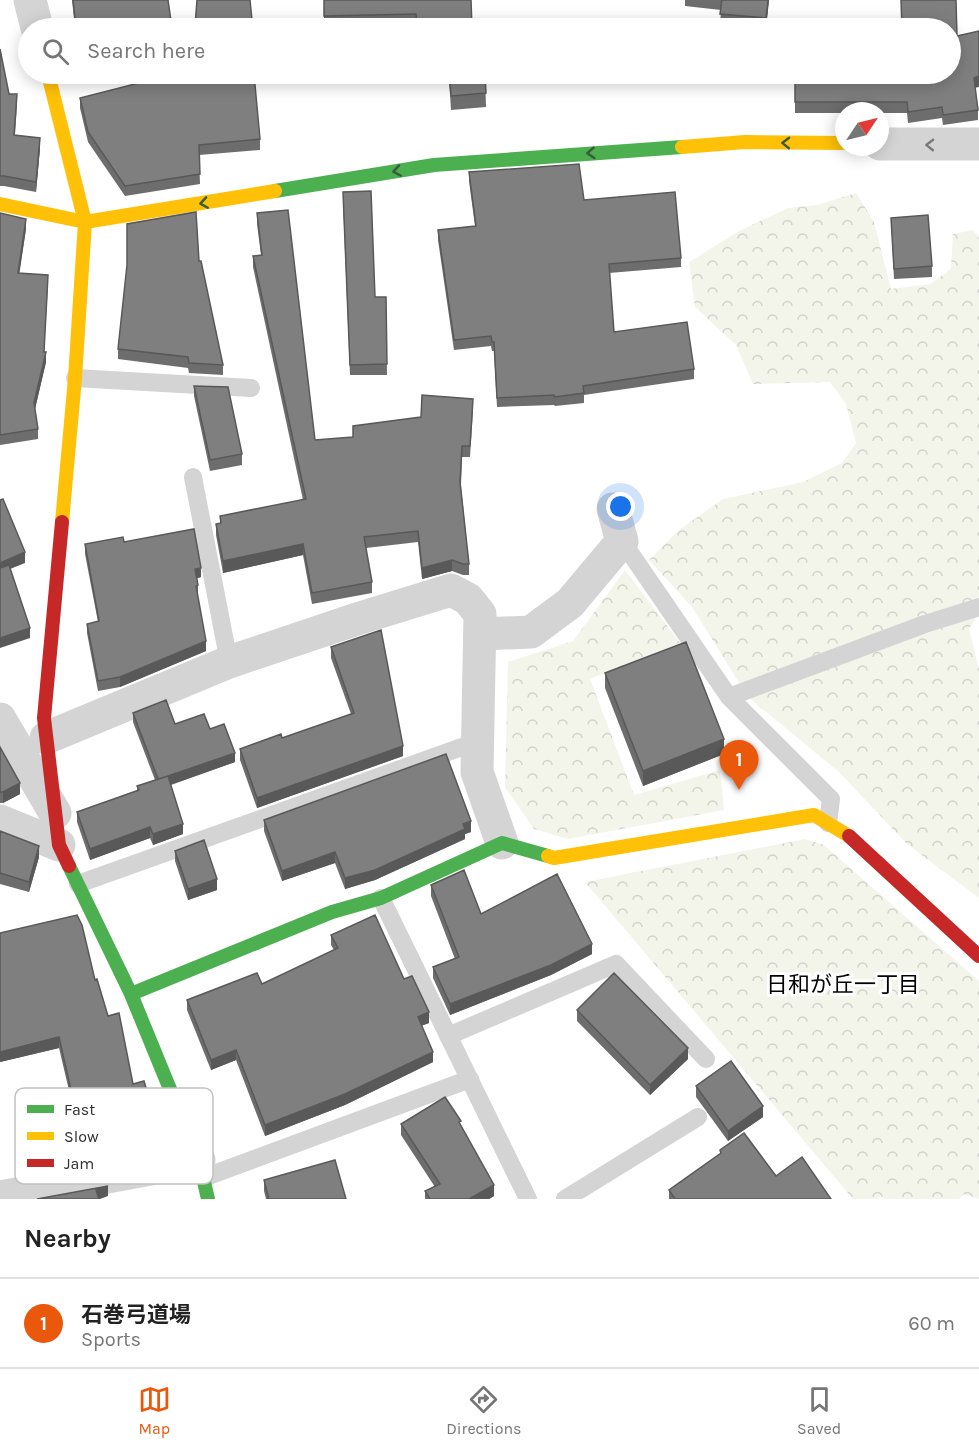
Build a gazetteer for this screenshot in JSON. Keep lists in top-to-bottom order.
{
  "districts": ["日和が丘一丁目"],
  "legend": ["Fast", "Slow", "Jam"],
  "north": "top right",
  "page": {
    "search": "Search here",
    "pins": "1",
    "heading": "Nearby",
    "list": [
      {
        "mark": "1",
        "name": "石巻弓道場",
        "note": "Sports",
        "value": "60 m"
      }
    ],
    "nav": ["Map", "Directions", "Saved"]
  }
}
